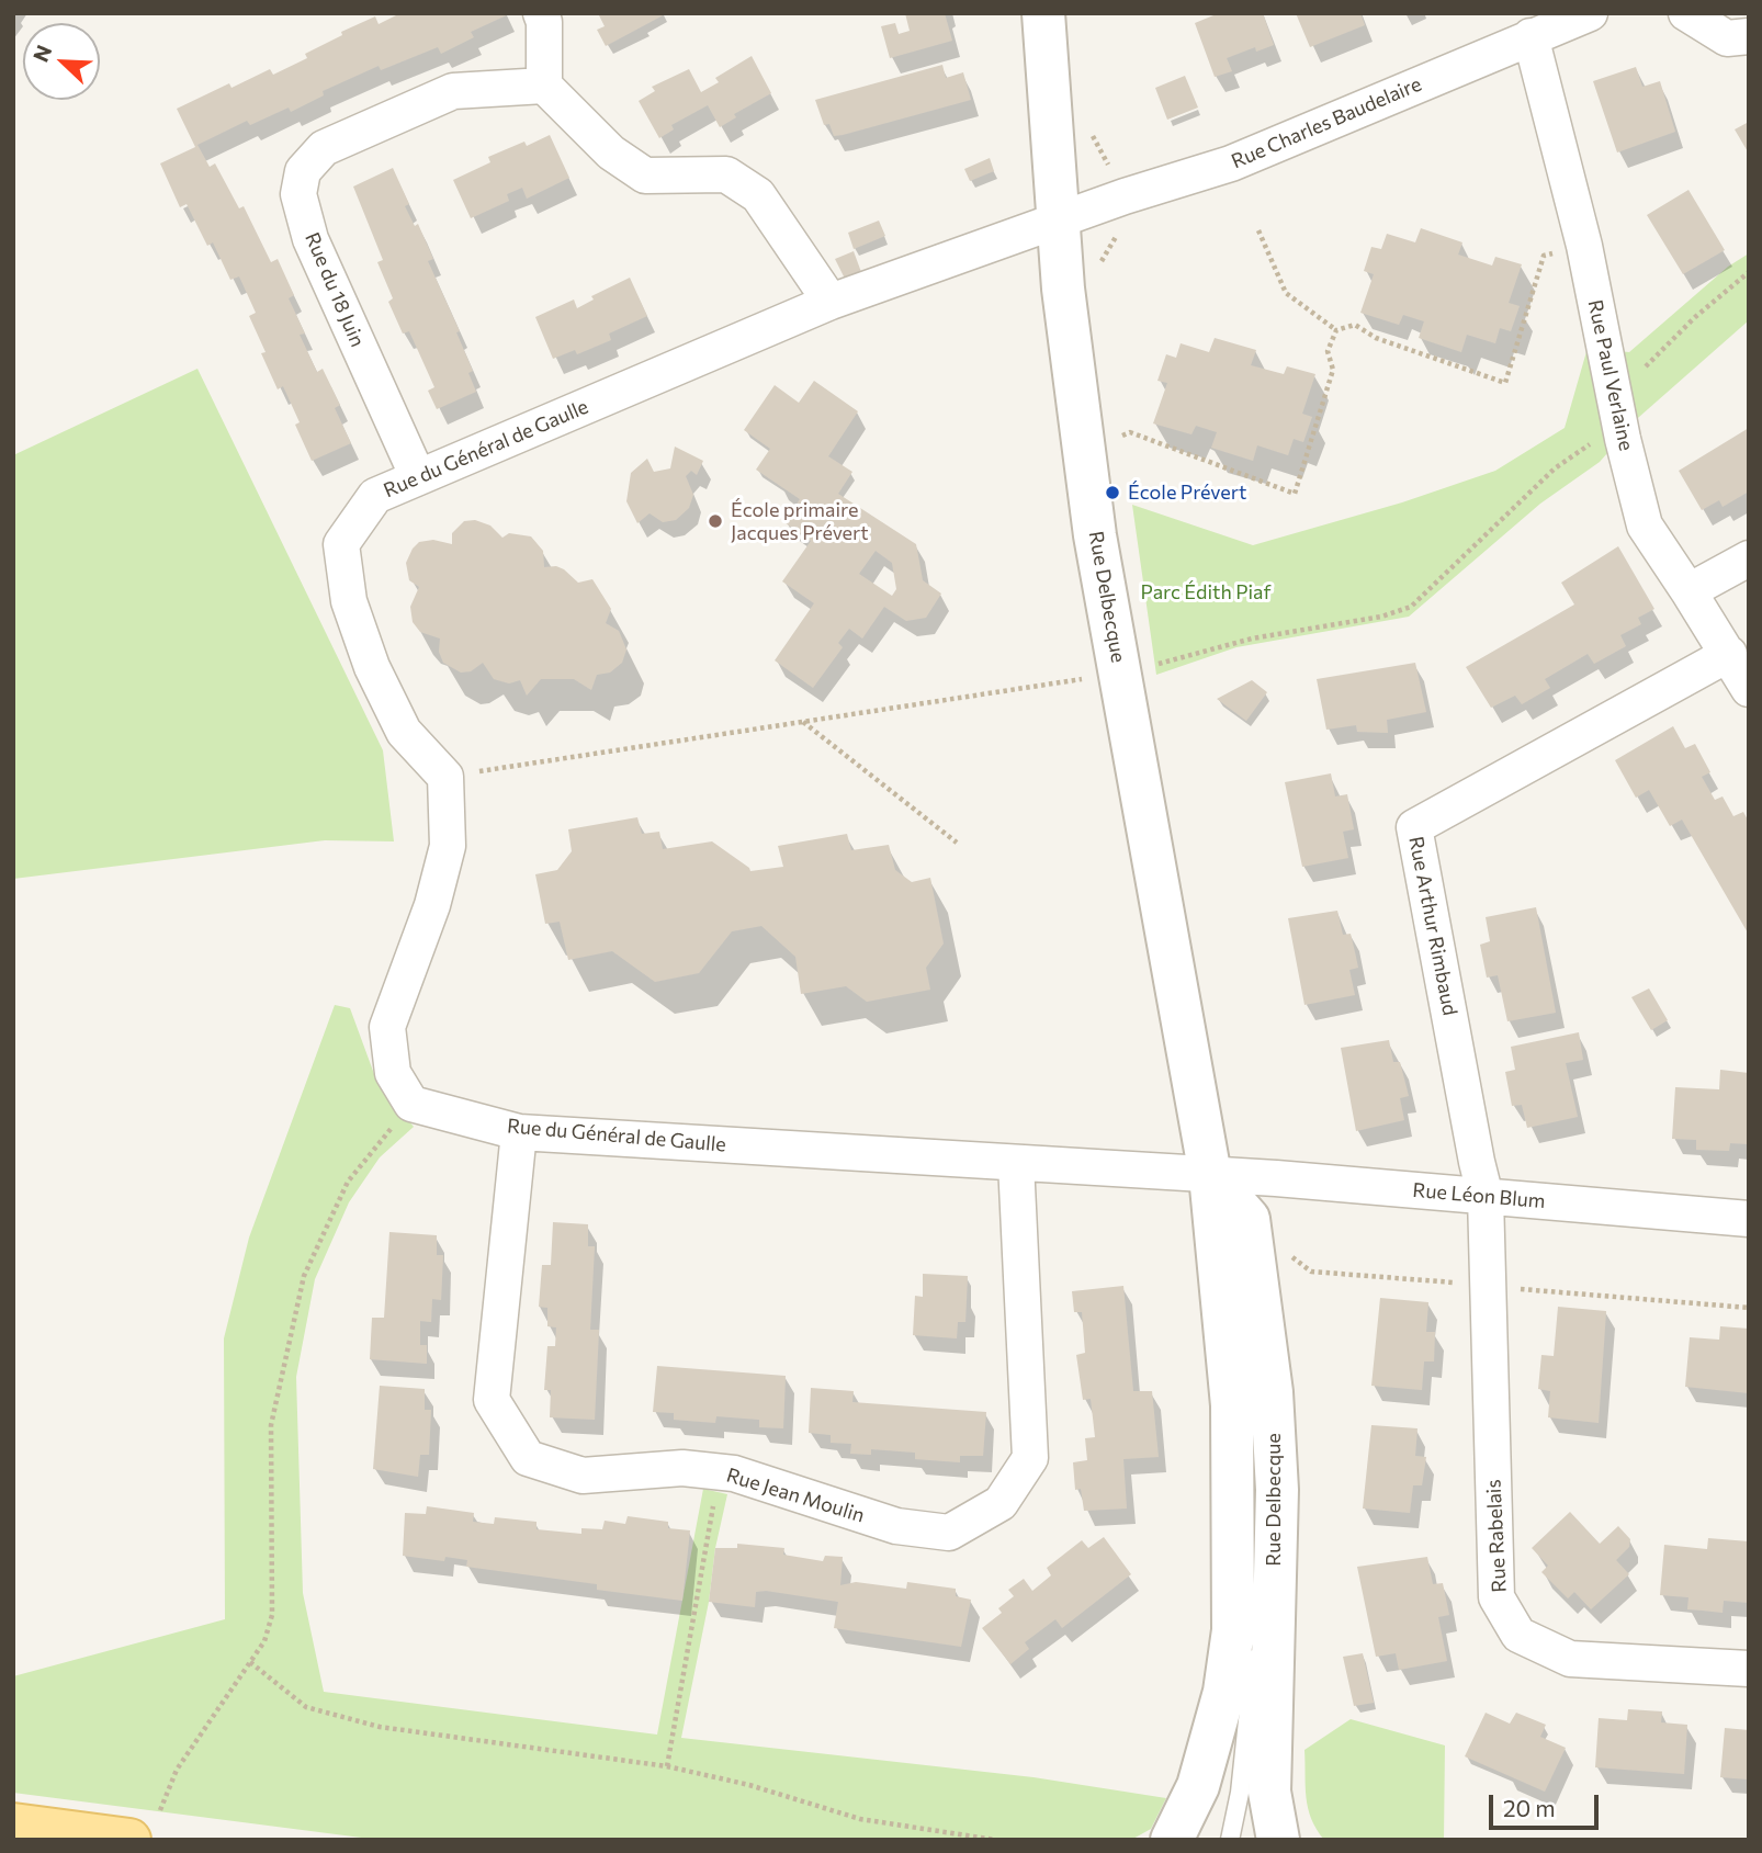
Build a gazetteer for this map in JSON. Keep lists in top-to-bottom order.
{
  "streets": {
    "street": [
      "Rue Charles Baudelaire",
      "Rue du 18 Juin",
      "Rue Paul Verlaine",
      "Rue du Général de Gaulle",
      "Rue Delbecque",
      "Rue Arthur Rimbaud",
      "Rue Léon Blum",
      "Rue Jean Moulin",
      "Rue Rabelais"
    ]
  },
  "crossings": [
    ["Rue Charles Baudelaire", "Rue Paul Verlaine"],
    ["Rue Charles Baudelaire", "Rue du Général de Gaulle"],
    ["Rue Charles Baudelaire", "Rue Delbecque"],
    ["Rue du 18 Juin", "Rue du Général de Gaulle"],
    ["Rue Paul Verlaine", "Rue Arthur Rimbaud"],
    ["Rue du Général de Gaulle", "Rue Delbecque"],
    ["Rue du Général de Gaulle", "Rue Léon Blum"],
    ["Rue du Général de Gaulle", "Rue Jean Moulin"],
    ["Rue Delbecque", "Rue Léon Blum"],
    ["Rue Arthur Rimbaud", "Rue Léon Blum"],
    ["Rue Arthur Rimbaud", "Rue Rabelais"],
    ["Rue Léon Blum", "Rue Rabelais"]
  ],
  "parks": ["Parc Édith Piaf"],
  "places": ["École Prévert", "École primaire Jacques Prévert"],
  "scale_bar": "20 m",
  "north": "top left"
}
